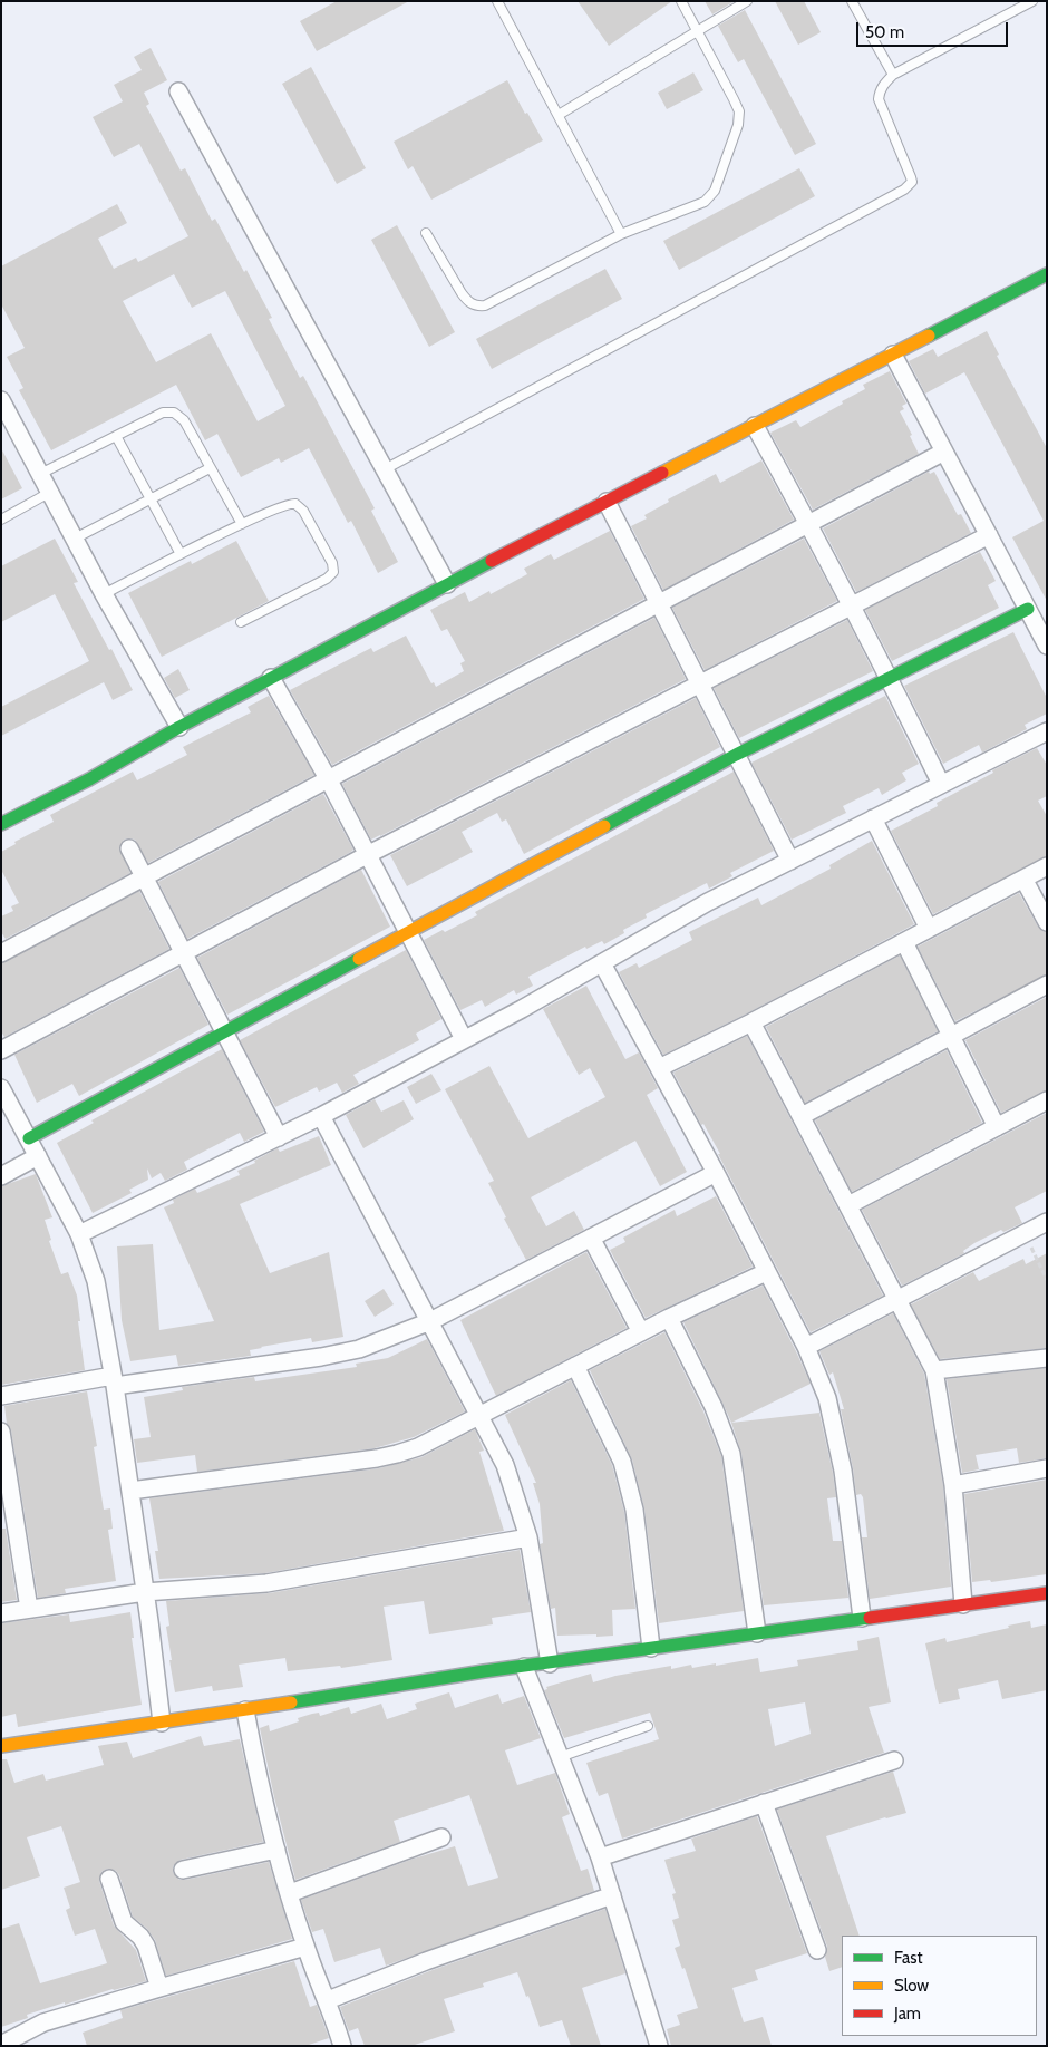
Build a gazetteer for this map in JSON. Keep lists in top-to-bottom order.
{
  "legend": ["Fast", "Slow", "Jam"],
  "scale_bar": "50 m"
}
